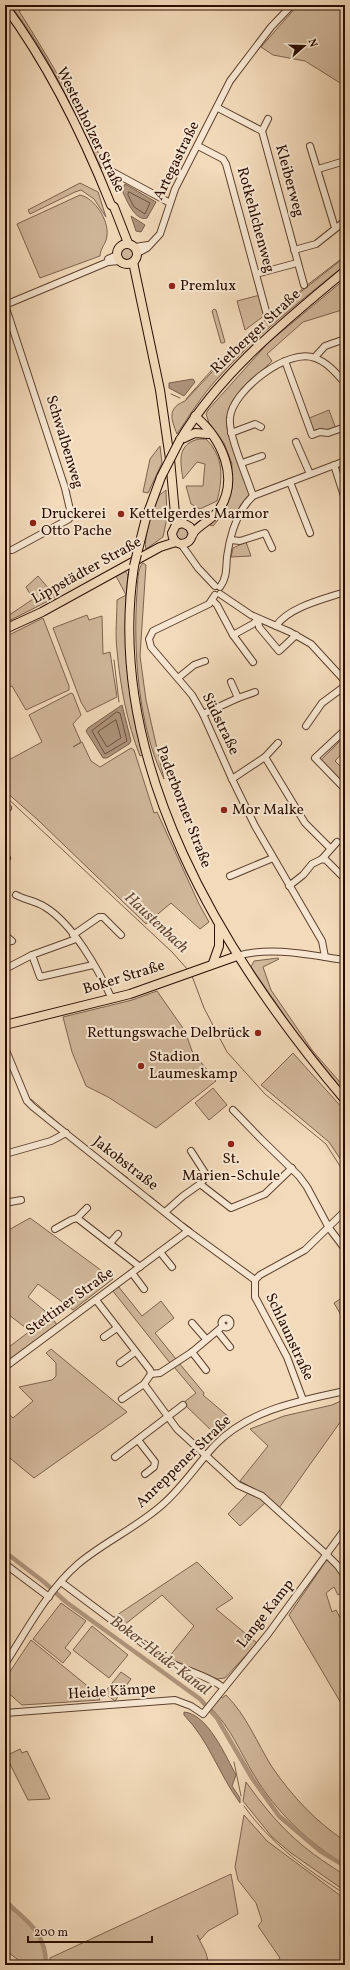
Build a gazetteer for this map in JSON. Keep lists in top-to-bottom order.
{
  "streets": {
    "main road": [
      "Westenholzer Straße",
      "Rietberger Straße",
      "Lippstädter Straße",
      "Paderborner Straße",
      "Boker Straße"
    ],
    "street": [
      "Artegastraße",
      "Kleiberweg",
      "Rotkehlchenweg",
      "Schwalbenweg",
      "Südstraße",
      "Jakobstraße",
      "Stettiner Straße",
      "Schlaunstraße",
      "Anreppener Straße",
      "Lange Kamp",
      "Heide Kämpe"
    ]
  },
  "crossings": [
    ["Westenholzer Straße", "Artegastraße"],
    ["Artegastraße", "Kleiberweg"],
    ["Artegastraße", "Rotkehlchenweg"],
    ["Rietberger Straße", "Paderborner Straße"],
    ["Südstraße", "Boker Straße"],
    ["Paderborner Straße", "Boker Straße"],
    ["Jakobstraße", "Stettiner Straße"],
    ["Jakobstraße", "Schlaunstraße"],
    ["Schlaunstraße", "Anreppener Straße"],
    ["Anreppener Straße", "Heide Kämpe"],
    ["Lange Kamp", "Heide Kämpe"]
  ],
  "water": ["Haustenbach", "Boker-Heide-Kanal"],
  "places": [
    "Premlux",
    "Kettelgerdes Marmor",
    "Druckerei Otto Pache",
    "Mor Malke",
    "Rettungswache Delbrück",
    "Stadion Laumeskamp",
    "St. Marien-Schule"
  ],
  "scale_bar": "200 m",
  "north": "right"
}
